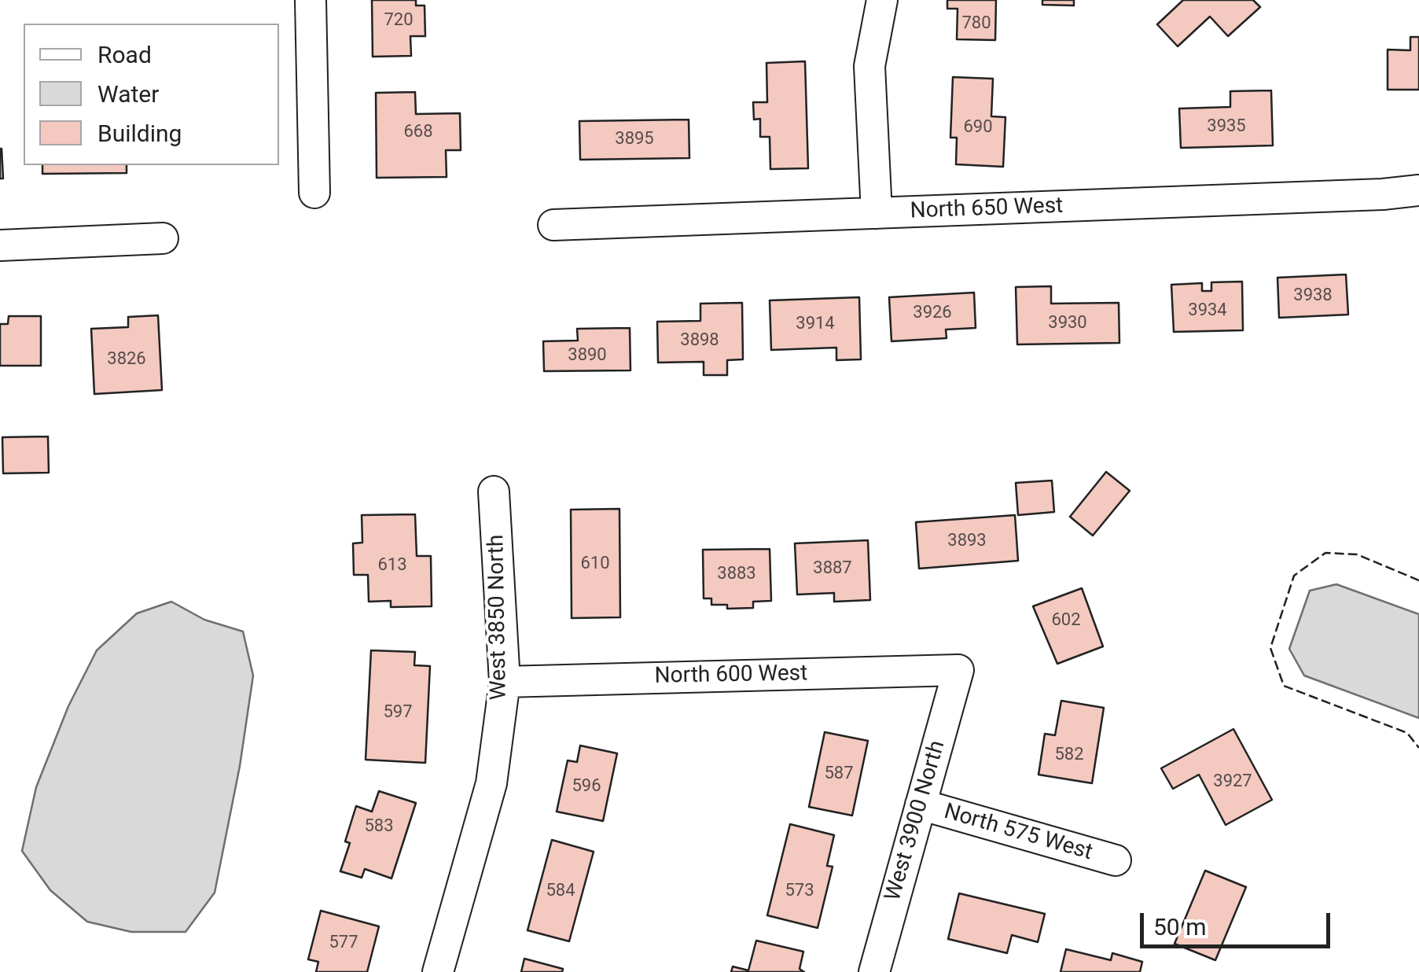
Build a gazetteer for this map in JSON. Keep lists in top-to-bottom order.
{
  "streets": {
    "street": [
      "North 650 West",
      "West 3850 North",
      "North 600 West",
      "West 3900 North",
      "North 575 West"
    ]
  },
  "crossings": [
    ["West 3850 North", "North 600 West"],
    ["North 600 West", "West 3900 North"],
    ["West 3900 North", "North 575 West"]
  ],
  "house_numbers": [
    "720",
    "780",
    "3935",
    "690",
    "668",
    "3895",
    "3938",
    "3934",
    "3926",
    "3930",
    "3914",
    "3898",
    "3890",
    "3826",
    "3893",
    "610",
    "613",
    "3887",
    "3883",
    "602",
    "597",
    "582",
    "587",
    "3927",
    "596",
    "583",
    "584",
    "573",
    "577"
  ],
  "legend": ["Road", "Water", "Building"],
  "scale_bar": "50 m"
}
